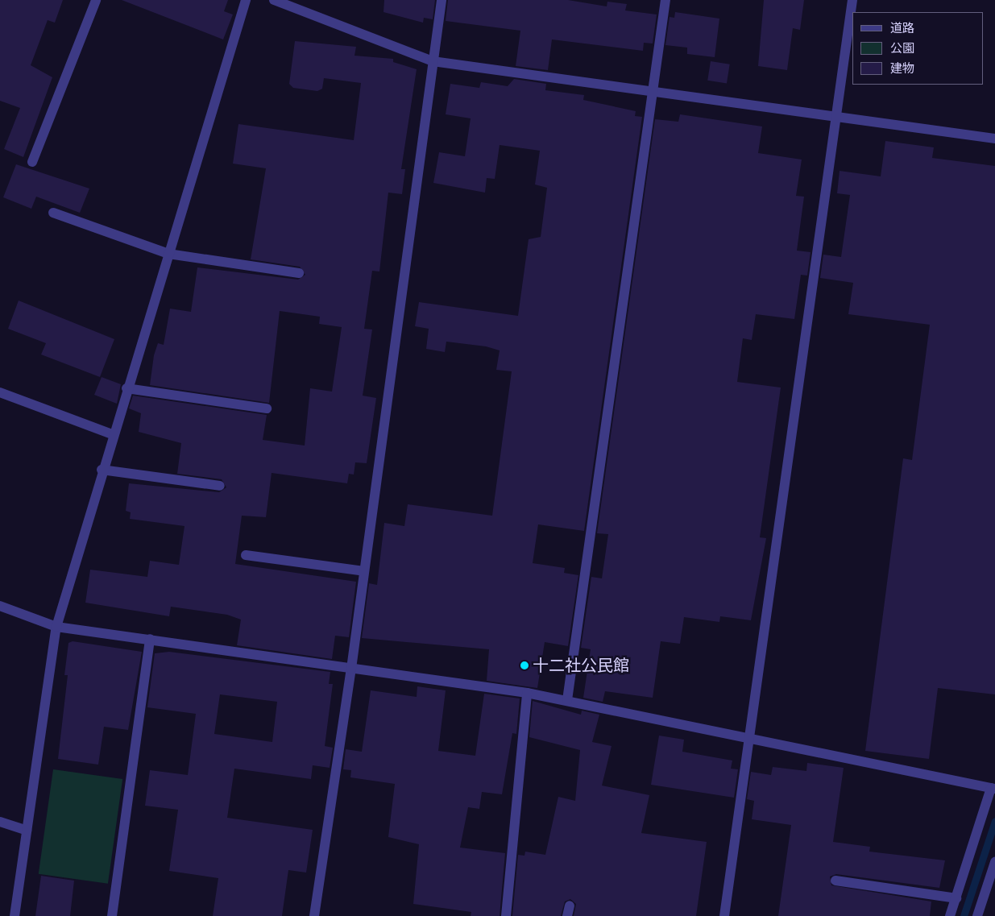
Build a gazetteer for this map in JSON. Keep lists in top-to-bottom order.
{
  "places": ["十二社公民館"],
  "legend": ["道路", "公園", "建物"]
}
